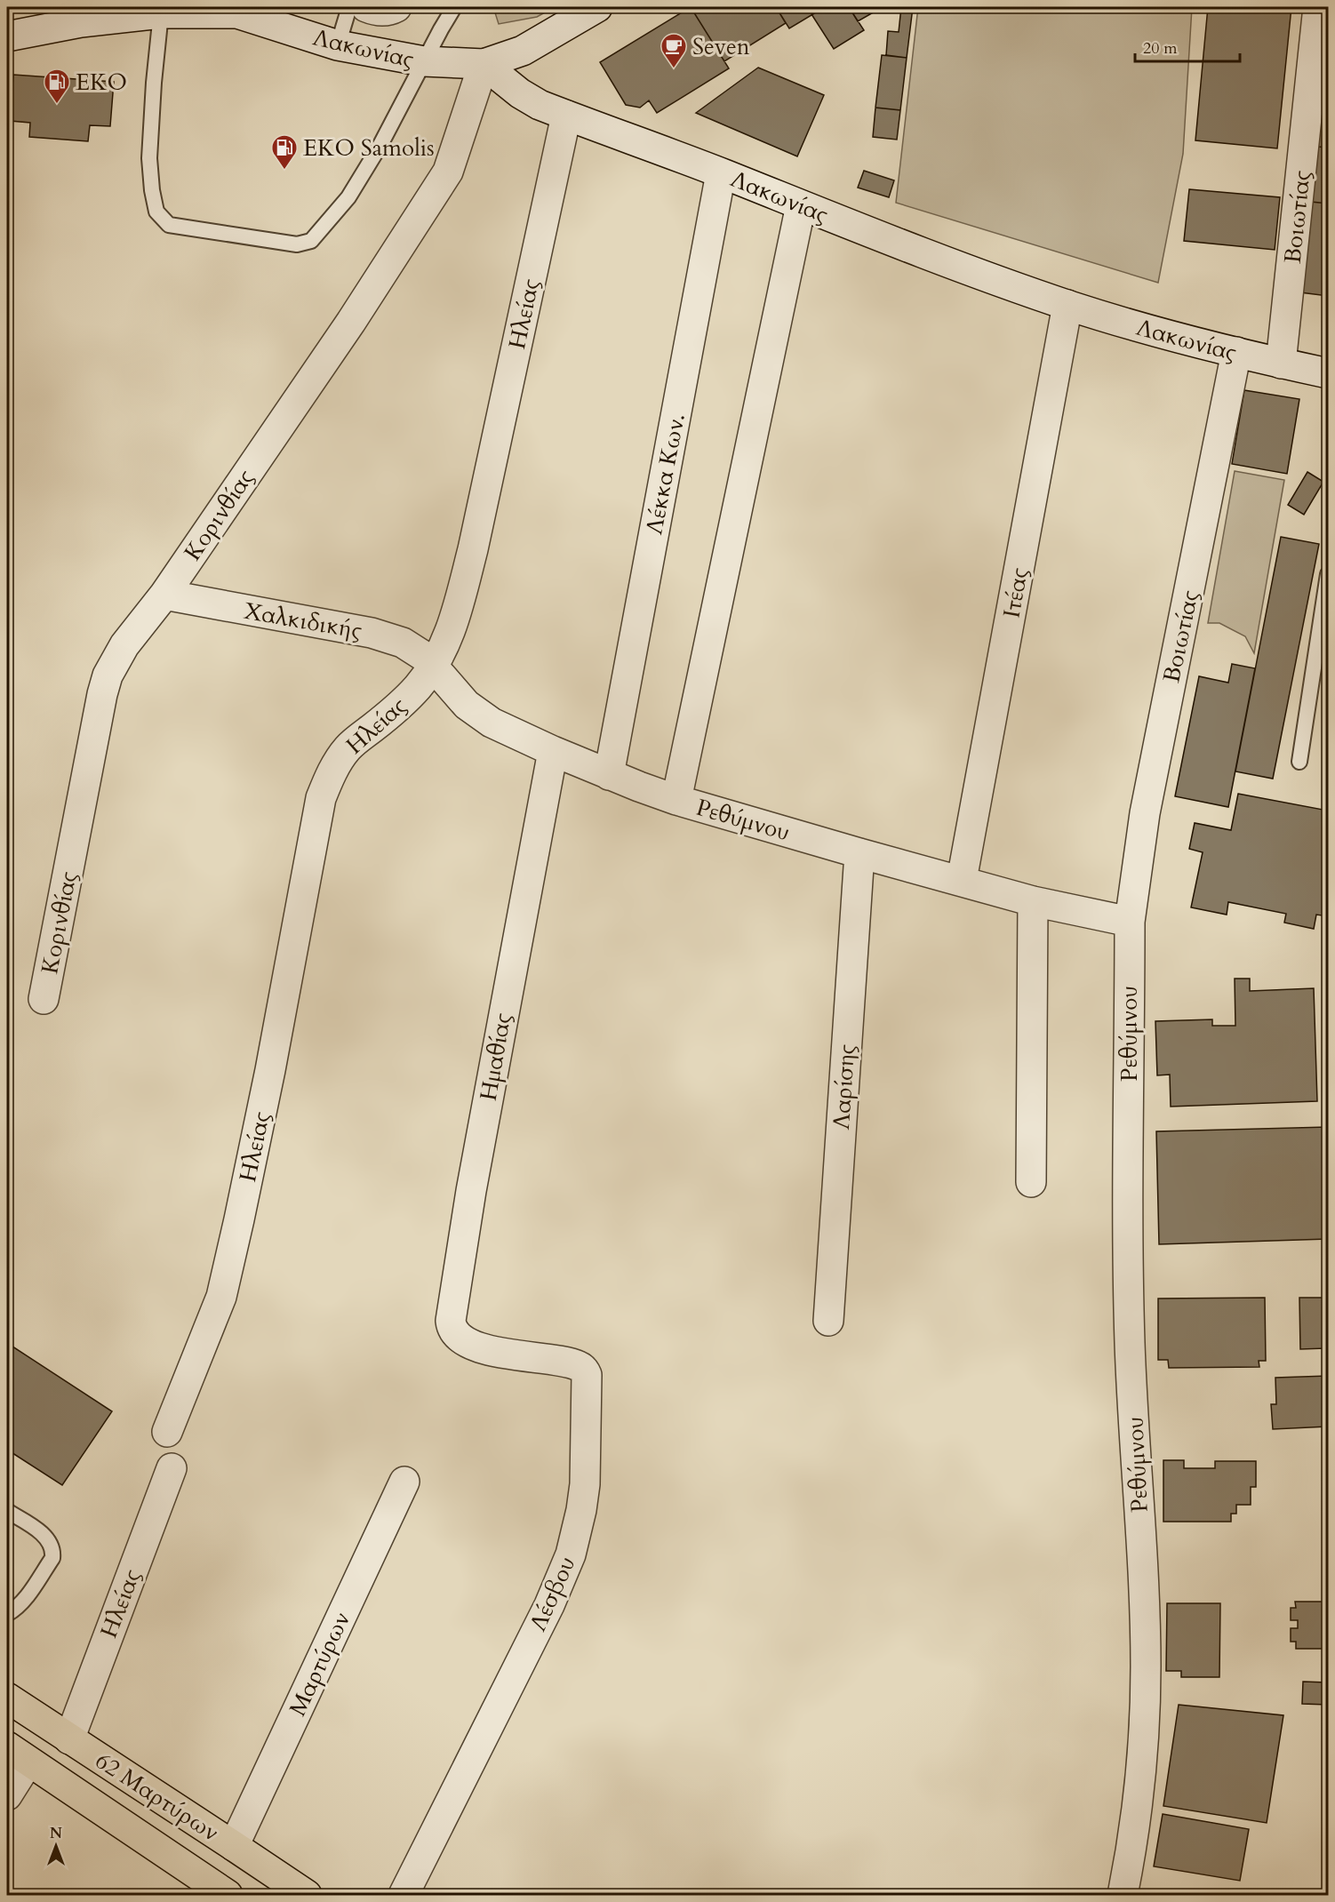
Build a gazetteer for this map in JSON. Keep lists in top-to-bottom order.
{
  "streets": {
    "main road": ["62 Μαρτύρων"],
    "street": [
      "Λακωνίας",
      "Βοιωτίας",
      "Ηλείας",
      "Λέκκα Κων.",
      "Κορινθίας",
      "Ιτέας",
      "Χαλκιδικής",
      "Ρεθύμνου",
      "Ημαθίας",
      "Λαρίσης",
      "Λέσβου",
      "Μαρτύρων"
    ]
  },
  "crossings": [
    ["Λακωνίας", "Βοιωτίας"],
    ["Λακωνίας", "Ηλείας"],
    ["Λακωνίας", "Λέκκα Κων."],
    ["Λακωνίας", "Κορινθίας"],
    ["Λακωνίας", "Ιτέας"],
    ["Βοιωτίας", "Ρεθύμνου"],
    ["Ηλείας", "Χαλκιδικής"],
    ["Ηλείας", "Ρεθύμνου"],
    ["Ηλείας", "62 Μαρτύρων"],
    ["Λέκκα Κων.", "Ρεθύμνου"],
    ["Κορινθίας", "Χαλκιδικής"],
    ["Ιτέας", "Ρεθύμνου"],
    ["Χαλκιδικής", "Ρεθύμνου"],
    ["Ρεθύμνου", "Ημαθίας"],
    ["Ρεθύμνου", "Λαρίσης"],
    ["Ημαθίας", "Λέσβου"],
    ["Μαρτύρων", "62 Μαρτύρων"]
  ],
  "places": {
    "cafe": ["Seven"],
    "fuel station": ["EKO", "EKO Samolis"]
  },
  "scale_bar": "20 m",
  "north": "top"
}
